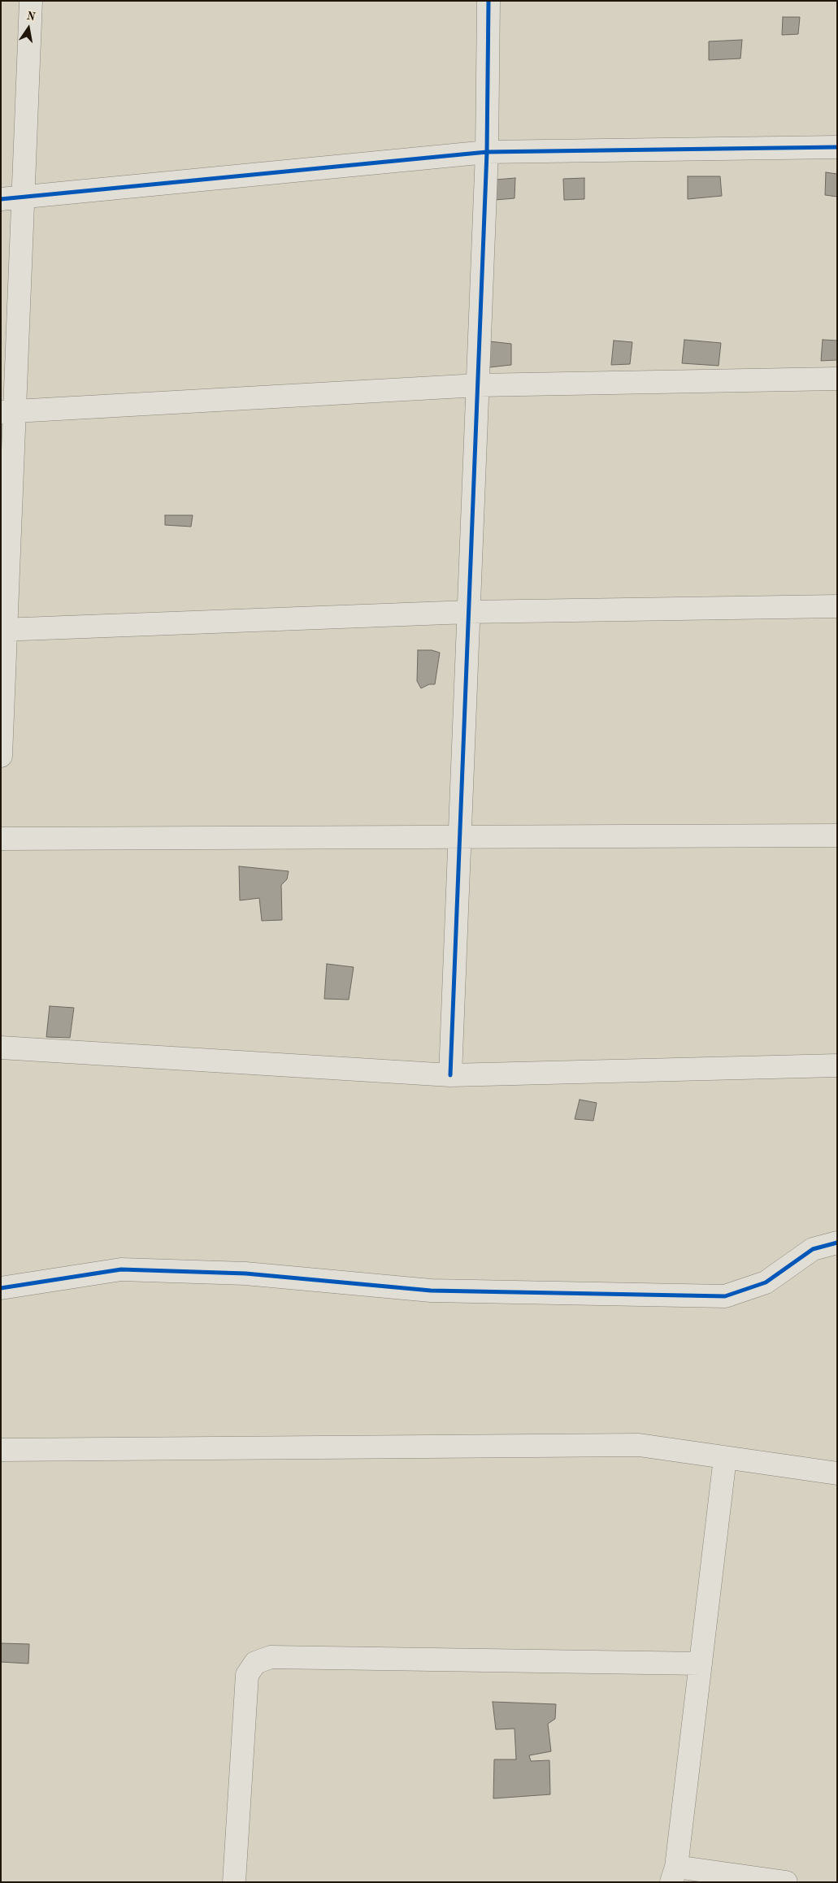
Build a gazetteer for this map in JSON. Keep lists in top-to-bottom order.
{
  "north": "top"
}
